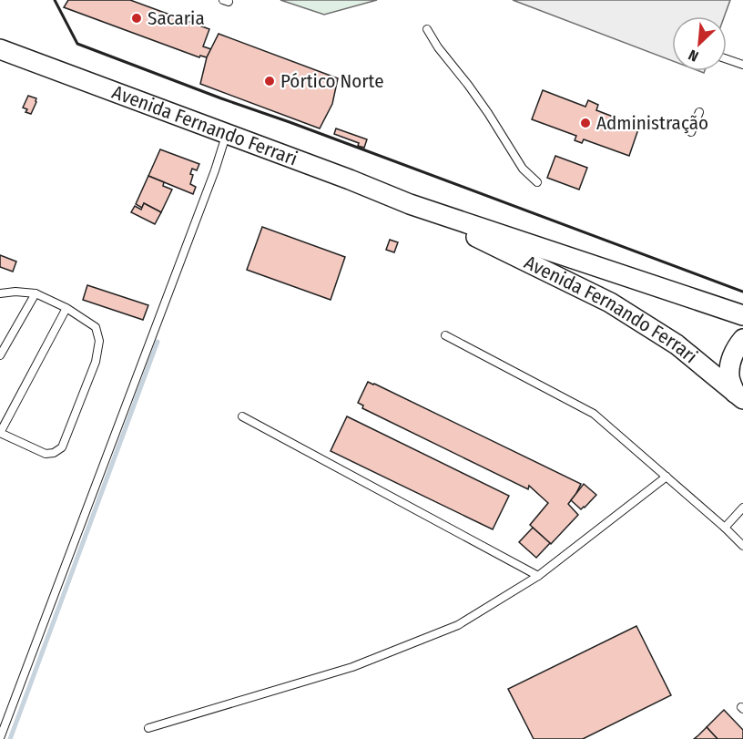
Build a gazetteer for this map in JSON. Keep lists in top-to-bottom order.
{
  "streets": {
    "street": ["Avenida Fernando Ferrari"]
  },
  "places": ["Sacaria", "Pórtico Norte", "Administração"],
  "north": "bottom left"
}
